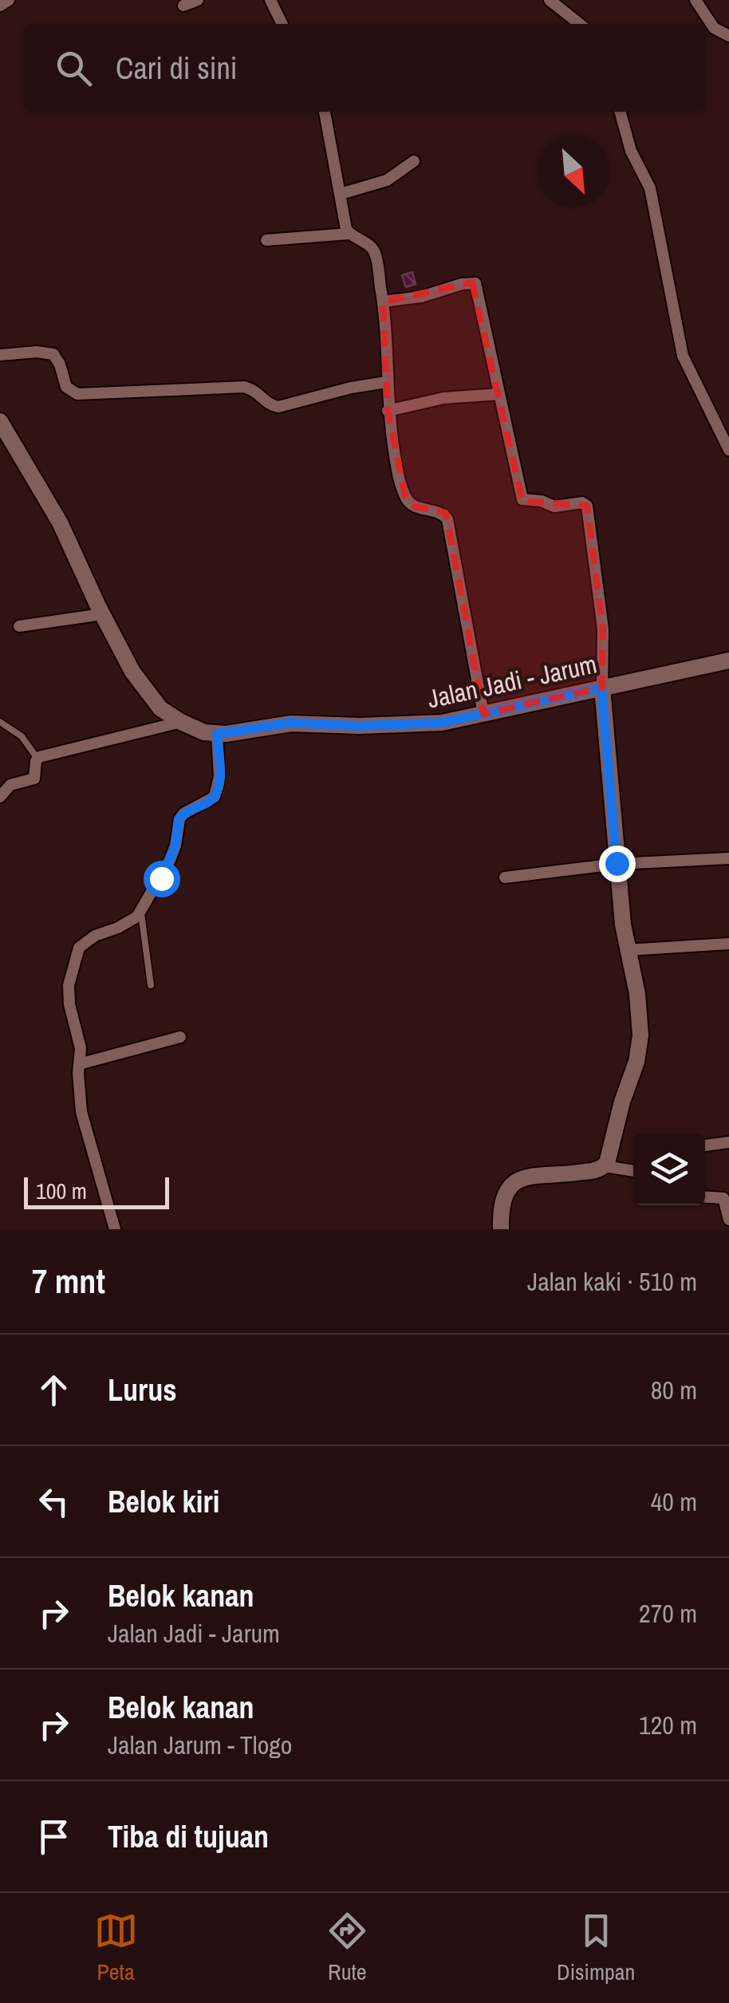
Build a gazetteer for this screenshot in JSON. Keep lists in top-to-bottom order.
{
  "streets": {
    "street": ["Jalan Jadi - Jarum"]
  },
  "scale_bar": "100 m",
  "north": "bottom right",
  "page": {
    "search": "Cari di sini",
    "scale": "100 m",
    "heading": ["7 mnt", "Jalan kaki · 510 m"],
    "list": [
      ["Lurus", "80 m"],
      ["Belok kiri", "40 m"],
      ["Belok kanan", "Jalan Jadi - Jarum", "270 m"],
      ["Belok kanan", "Jalan Jarum - Tlogo", "120 m"],
      "Tiba di tujuan"
    ],
    "nav": ["Peta", "Rute", "Disimpan"]
  }
}
